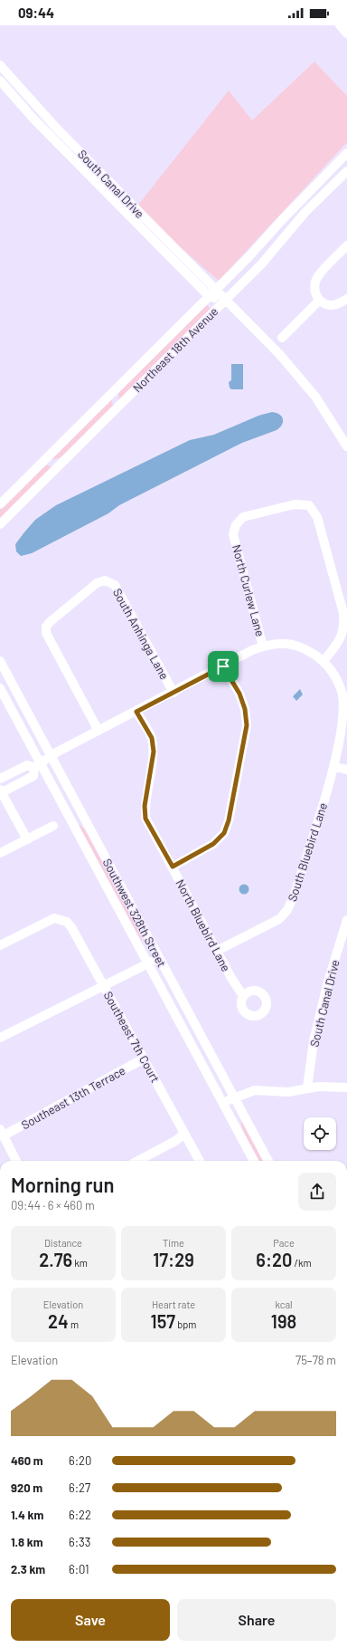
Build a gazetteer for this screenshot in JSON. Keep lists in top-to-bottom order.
{
  "streets": {
    "street": [
      "South Canal Drive",
      "Northeast 18th Avenue",
      "North Curlew Lane",
      "South Anhinga Lane",
      "South Bluebird Lane",
      "Southwest 328th Street",
      "North Bluebird Lane",
      "Southeast 7th Court",
      "Southeast 13th Terrace"
    ]
  },
  "crossings": [
    ["South Canal Drive", "Northeast 18th Avenue"],
    ["North Curlew Lane", "South Bluebird Lane"],
    ["South Bluebird Lane", "North Bluebird Lane"],
    ["Southeast 7th Court", "Southeast 13th Terrace"]
  ],
  "page": {
    "status": "09:44",
    "heading": ["Morning run", "09:44 · 6 × 460 m"],
    "stats": [
      ["Distance", "2.76 km"],
      ["Time", "17:29"],
      ["Pace", "6:20 /km"],
      ["Elevation", "24 m"],
      ["Heart rate", "157 bpm"],
      ["kcal", "198"]
    ],
    "chart": ["Elevation", "75–78 m"],
    "list": [
      {
        "name": "460 m",
        "note": "6:20"
      },
      {
        "name": "920 m",
        "note": "6:27"
      },
      {
        "name": "1.4 km",
        "note": "6:22"
      },
      {
        "name": "1.8 km",
        "note": "6:33"
      },
      {
        "name": "2.3 km",
        "note": "6:01"
      }
    ],
    "buttons": ["Save", "Share"]
  }
}
